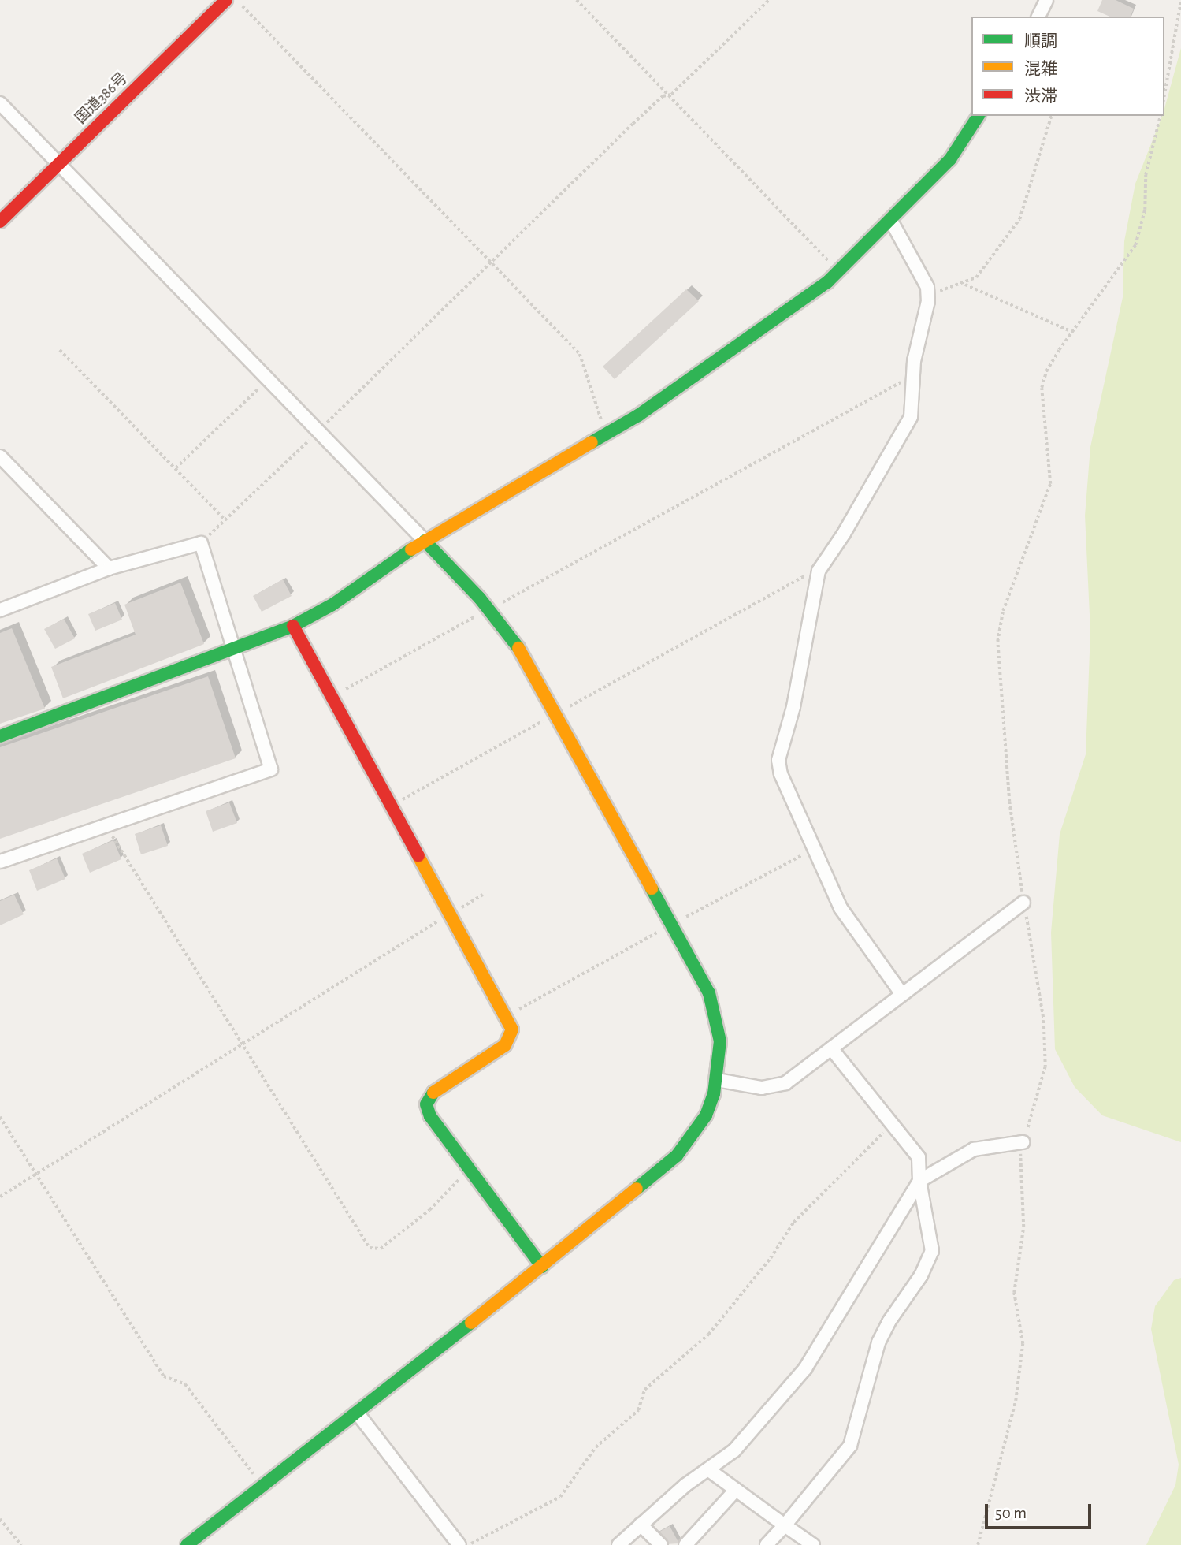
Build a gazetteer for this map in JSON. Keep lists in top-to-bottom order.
{
  "streets": {
    "main road": ["国道386号"]
  },
  "legend": ["順調", "混雑", "渋滞"],
  "scale_bar": "50 m"
}
